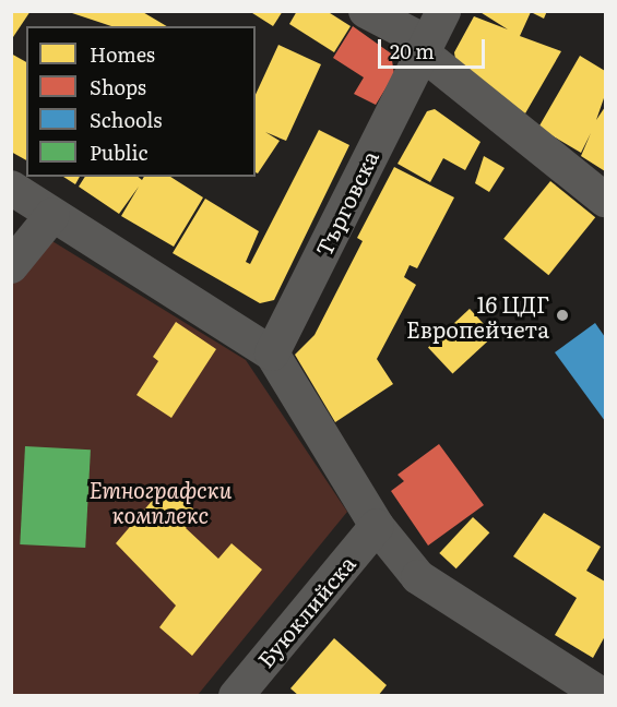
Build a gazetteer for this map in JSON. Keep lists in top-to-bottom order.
{
  "streets": {
    "street": ["Търговска", "Буюклийска"]
  },
  "parks": ["Етнографски комплекс"],
  "places": ["16 ЦДГ Европейчета"],
  "legend": [
    "Homes",
    "Shops",
    "Schools",
    "Public"
  ],
  "scale_bar": "20 m"
}
